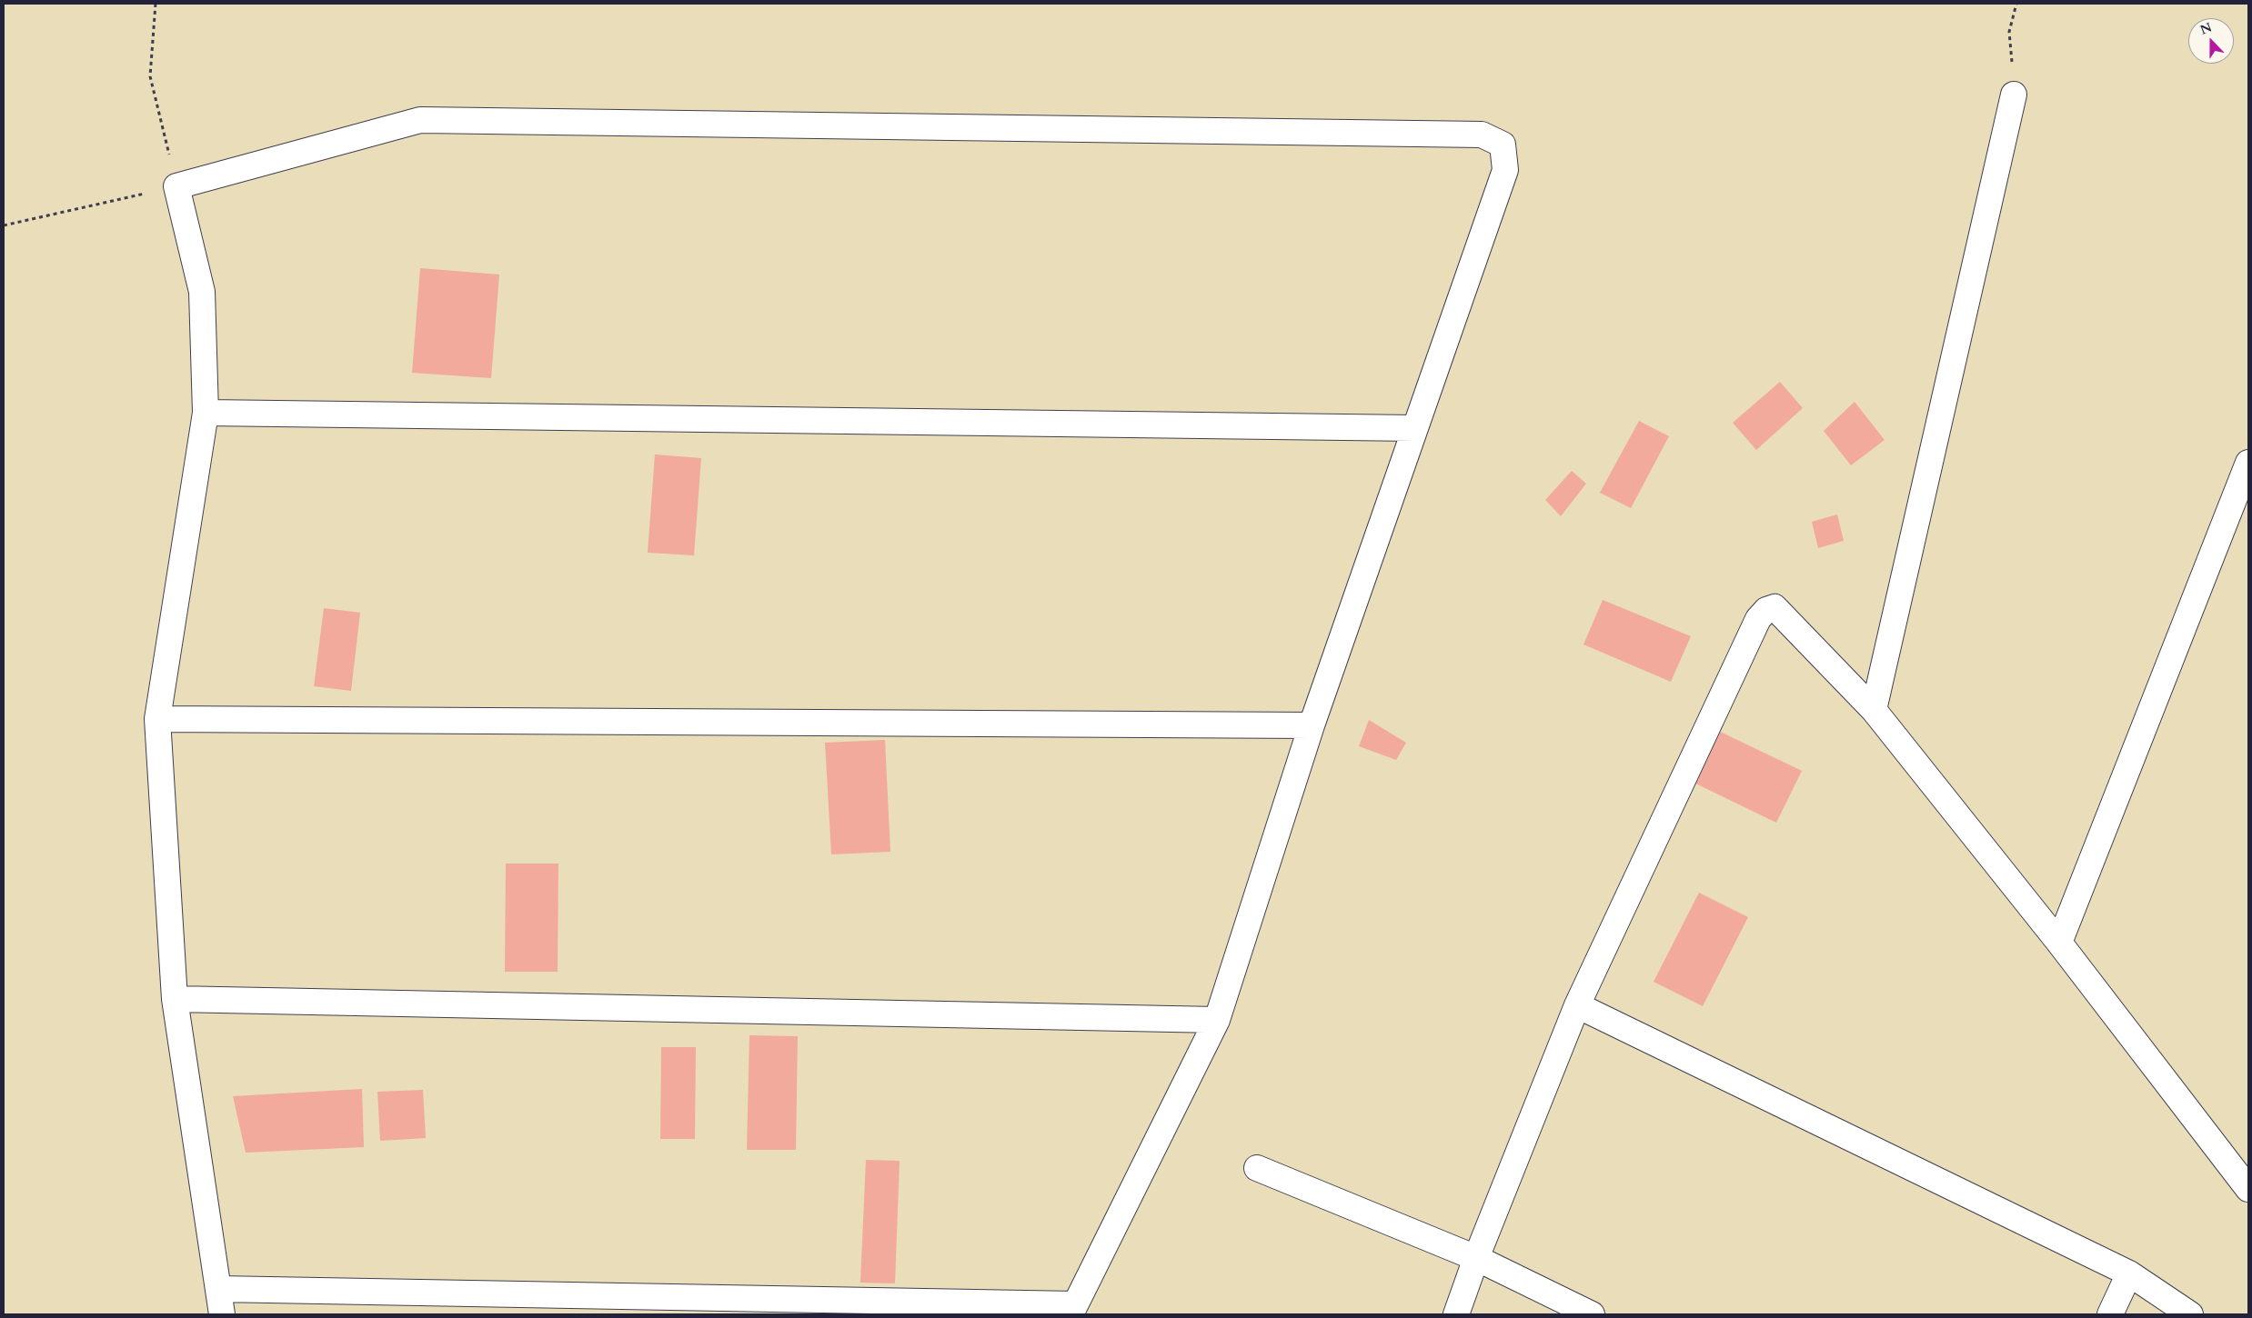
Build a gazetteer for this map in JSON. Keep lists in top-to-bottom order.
{
  "north": "top"
}
